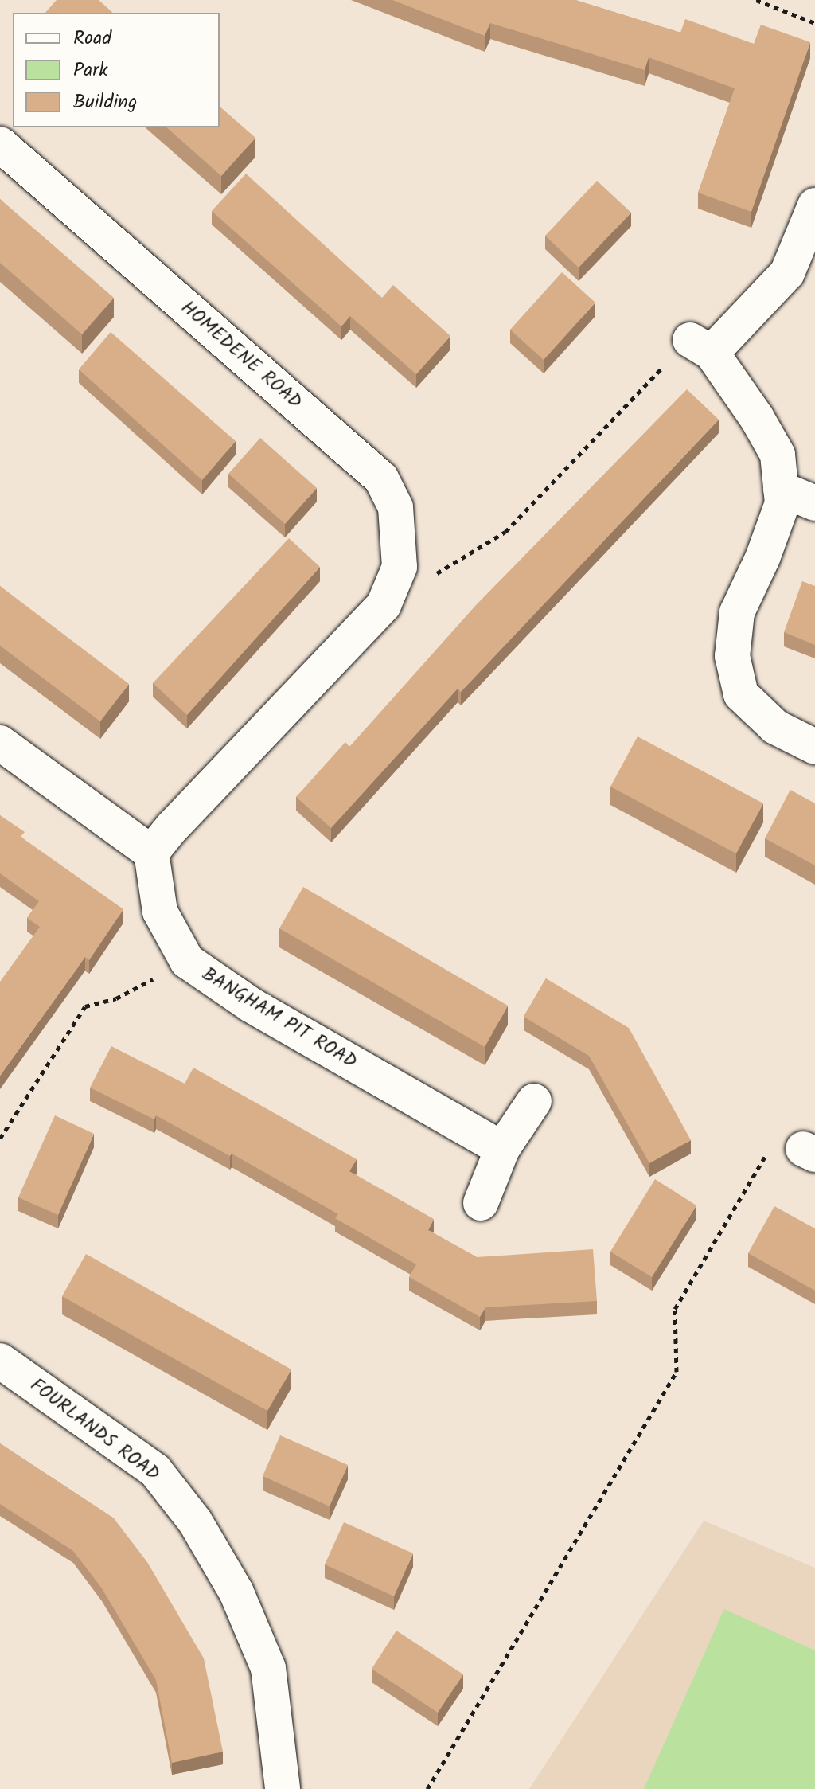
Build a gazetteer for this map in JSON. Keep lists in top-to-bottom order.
{
  "streets": {
    "street": ["HOMEDENE ROAD", "BANGHAM PIT ROAD", "FOURLANDS ROAD"]
  },
  "crossings": [
    ["HOMEDENE ROAD", "BANGHAM PIT ROAD"]
  ],
  "legend": ["Road", "Park", "Building"]
}
